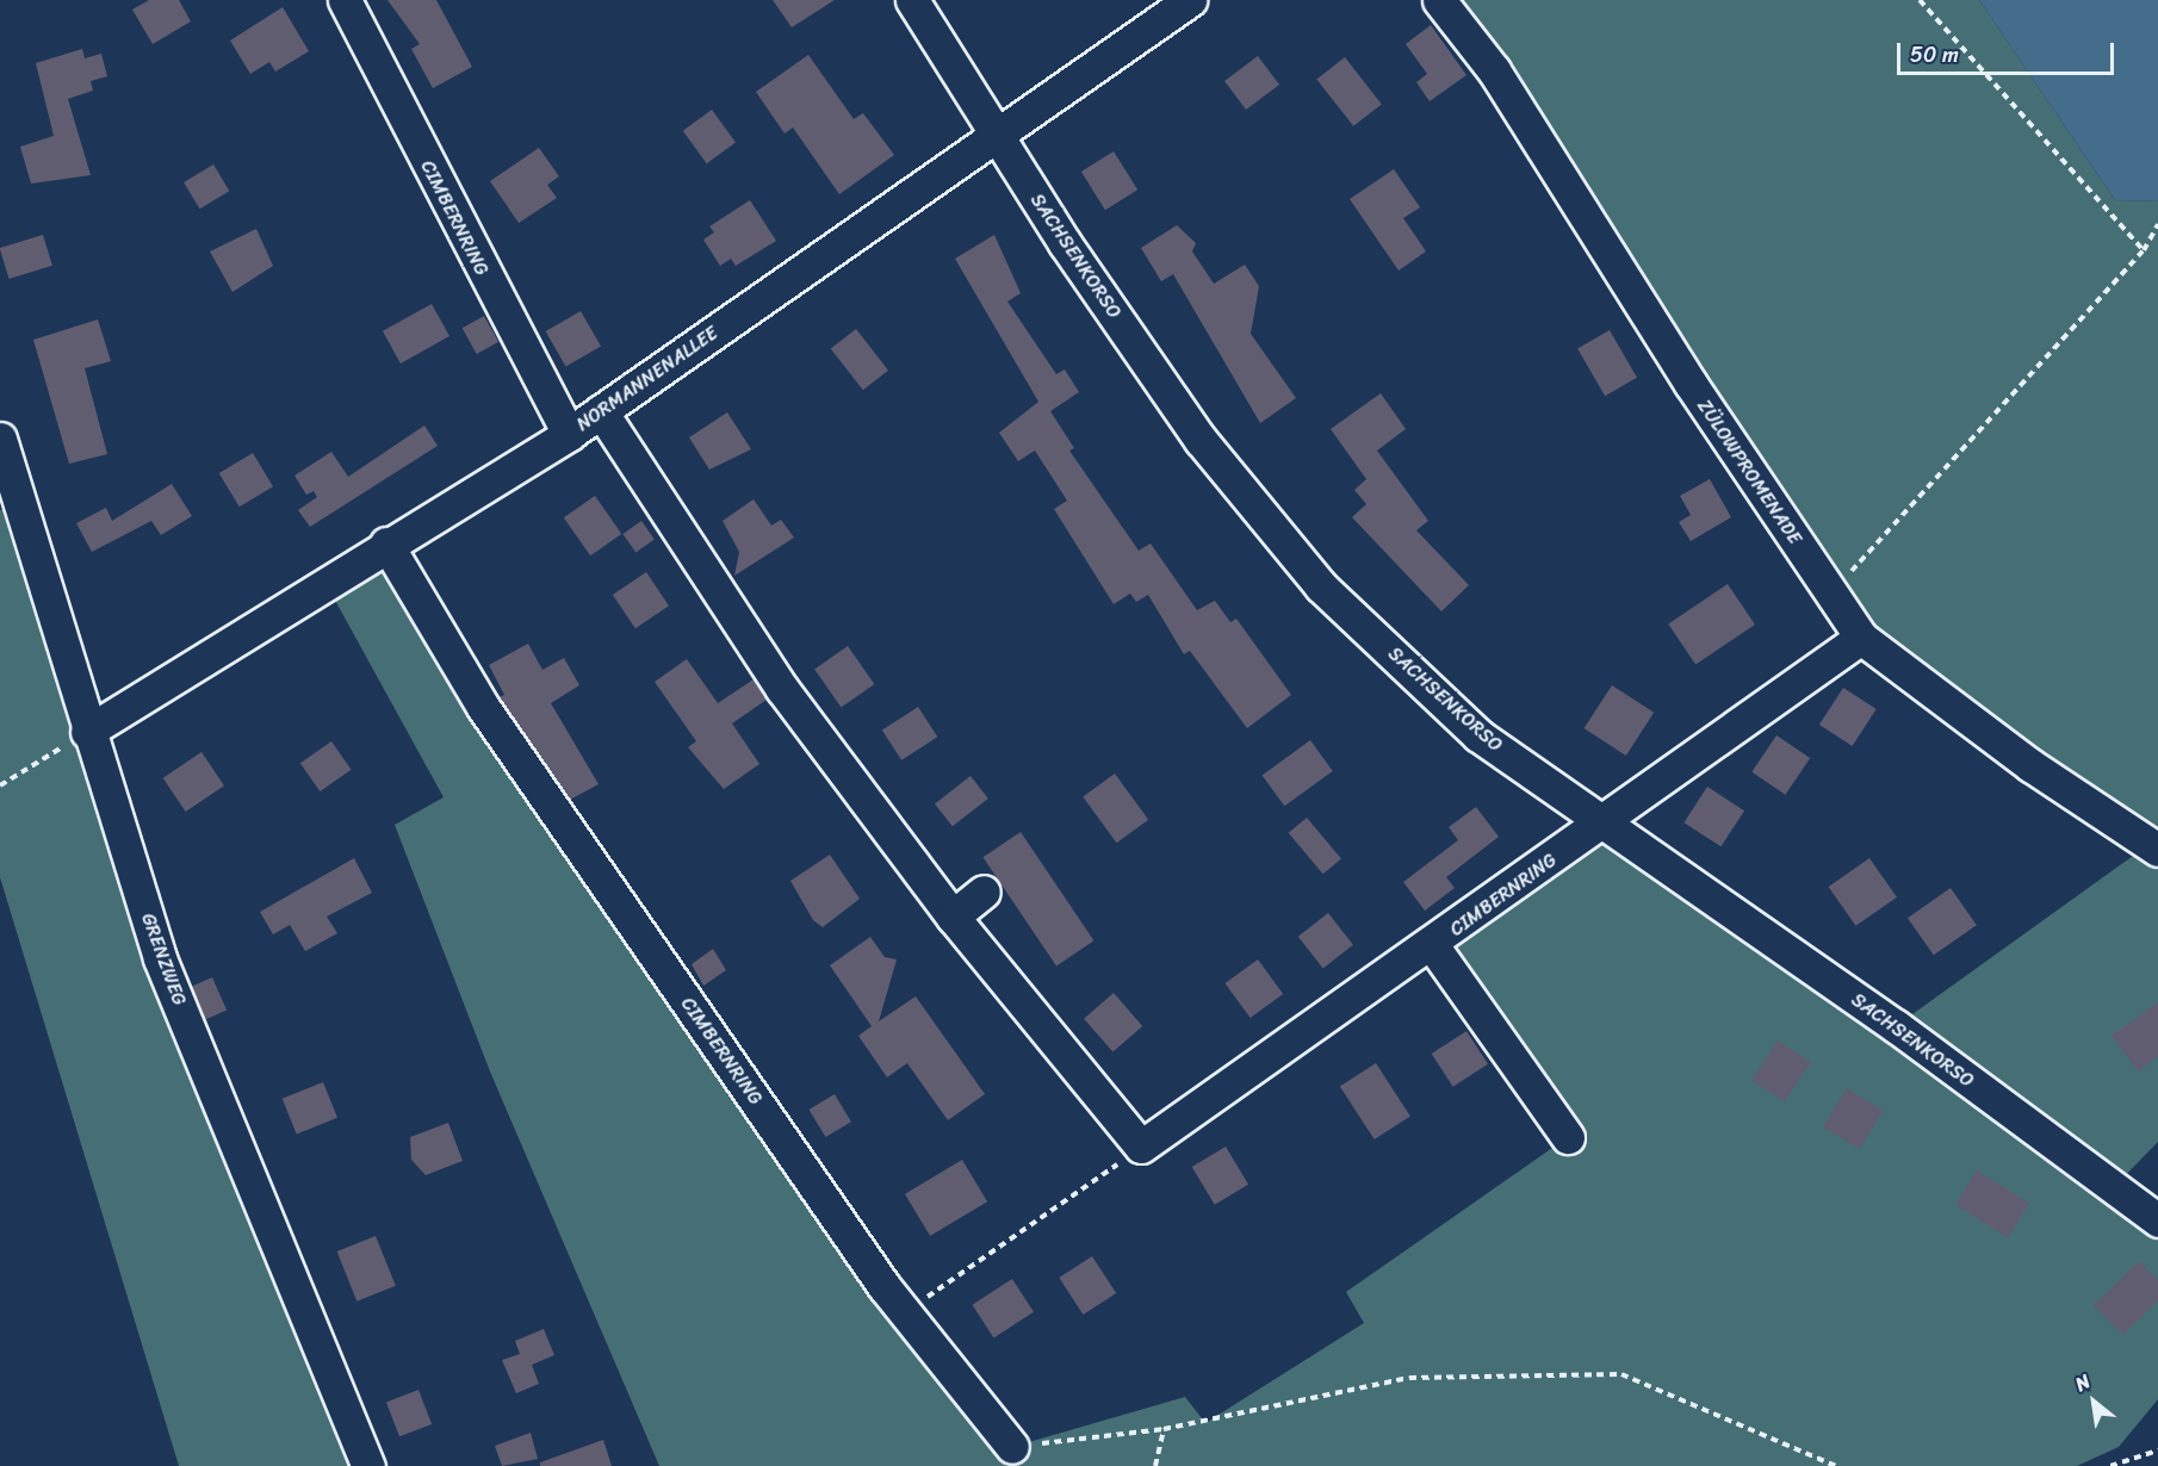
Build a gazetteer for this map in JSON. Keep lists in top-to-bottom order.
{
  "streets": {
    "street": [
      "CIMBERNRING",
      "SACHSENKORSO",
      "NORMANNENALLEE",
      "ZÜLOWPROMENADE",
      "GRENZWEG"
    ]
  },
  "crossings": [
    ["CIMBERNRING", "SACHSENKORSO"],
    ["CIMBERNRING", "NORMANNENALLEE"],
    ["CIMBERNRING", "ZÜLOWPROMENADE"],
    ["SACHSENKORSO", "NORMANNENALLEE"],
    ["NORMANNENALLEE", "GRENZWEG"]
  ],
  "scale_bar": "50 m",
  "north": "top left"
}
